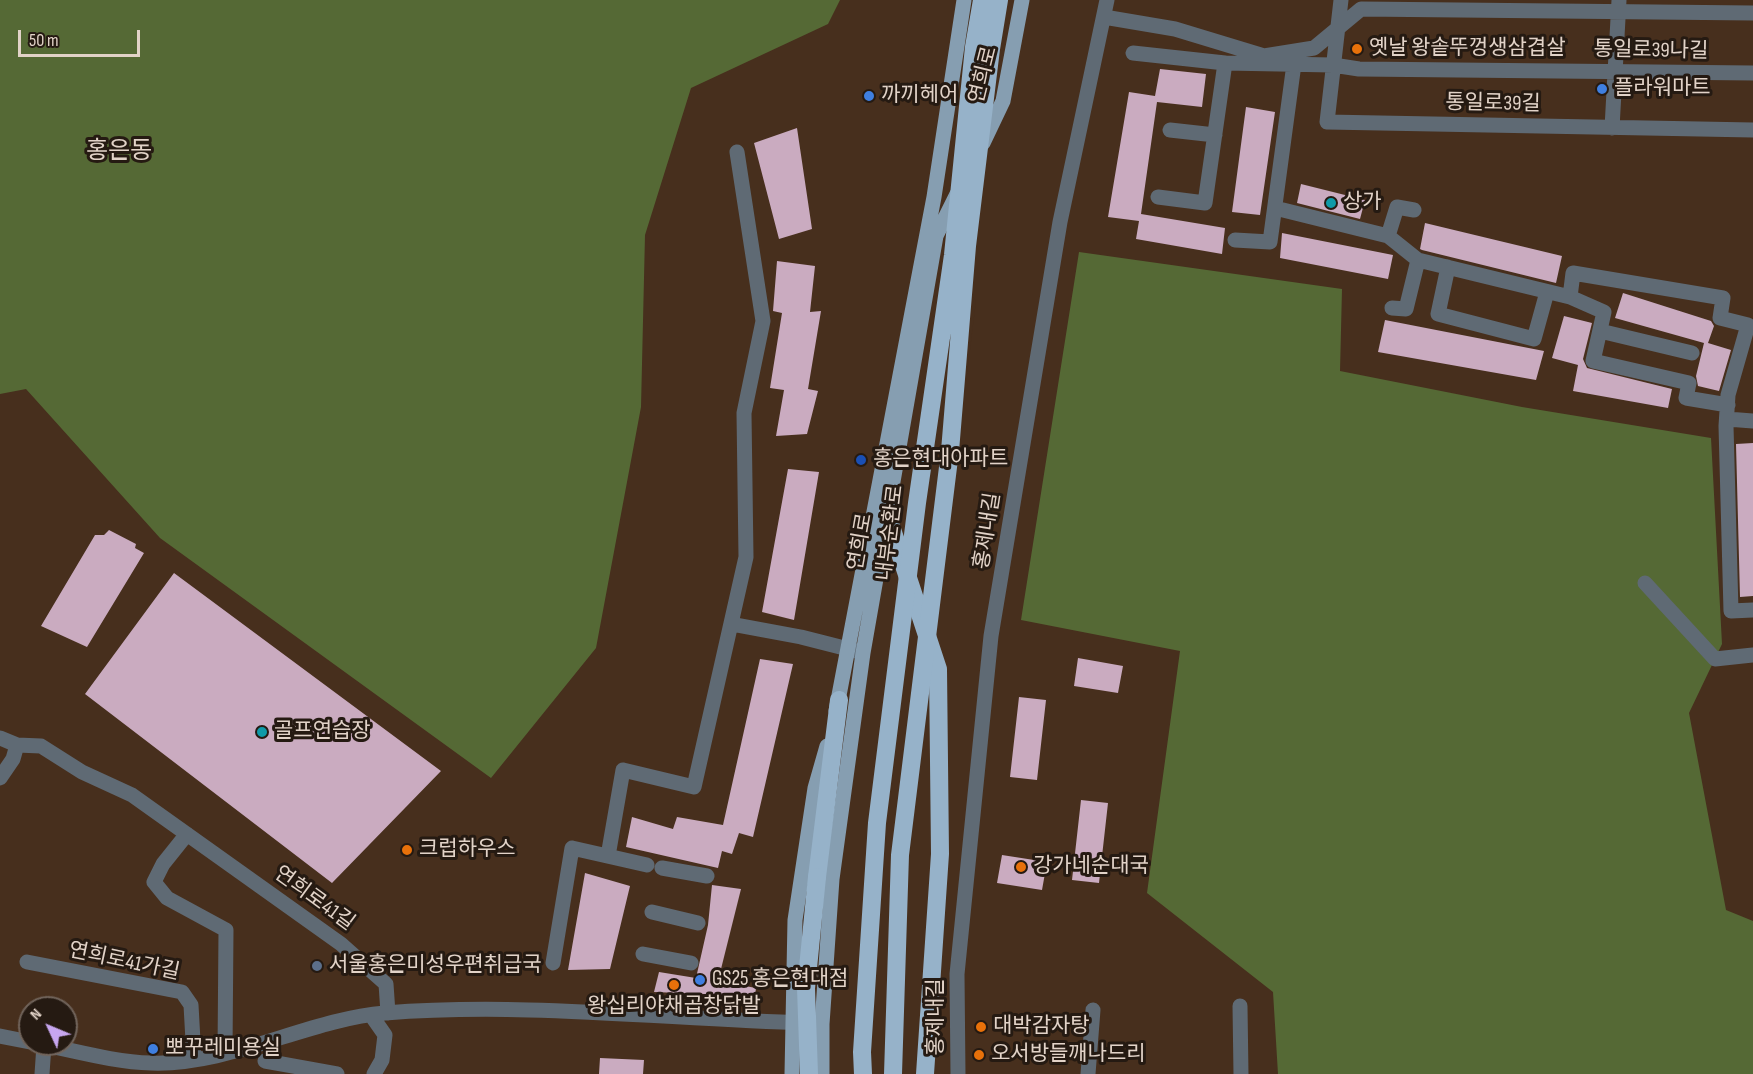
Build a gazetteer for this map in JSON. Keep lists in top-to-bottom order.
{
  "streets": {
    "highway": ["내부순환로"],
    "main road": ["연희로"],
    "street": [
      "통일로39나길",
      "통일로39길",
      "홍제내길",
      "연희로41길",
      "연희로41가길"
    ]
  },
  "crossings": [
    ["통일로39나길", "통일로39길"]
  ],
  "districts": ["홍은동"],
  "places": [
    "옛날 왕솥뚜껑생삼겹살",
    "플라워마트",
    "까끼헤어",
    "상가",
    "홍은현대아파트",
    "골프연습장",
    "크럽하우스",
    "강가네순대국",
    "서울홍은미성우편취급국",
    "GS25 홍은현대점",
    "왕십리야채곱창닭발",
    "대박감자탕",
    "뽀꾸레미용실",
    "오서방들깨나드리"
  ],
  "scale_bar": "50 m",
  "north": "top left"
}
